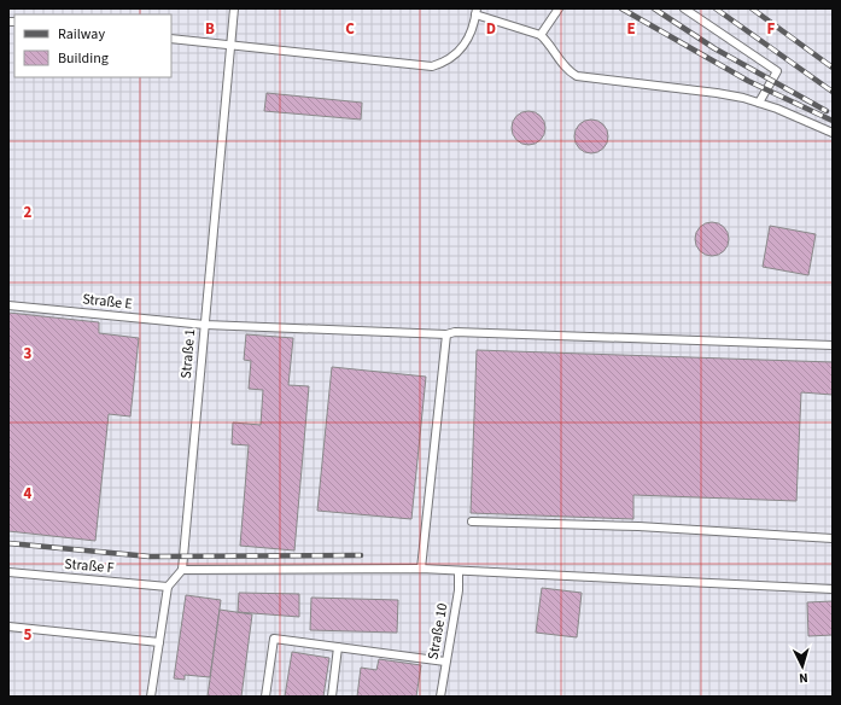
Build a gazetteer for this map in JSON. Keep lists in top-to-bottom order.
{
  "streets": {
    "lane": [
      "Straße E",
      "Straße 1",
      "Straße F",
      "Straße 10"
    ]
  },
  "crossings": [
    ["Straße E", "Straße 1"]
  ],
  "legend": ["Railway", "Building"],
  "north": "bottom",
  "grid": {
    "columns": [
      "B",
      "C",
      "D",
      "E",
      "F"
    ],
    "rows": [
      "2",
      "3",
      "4",
      "5"
    ]
  }
}
